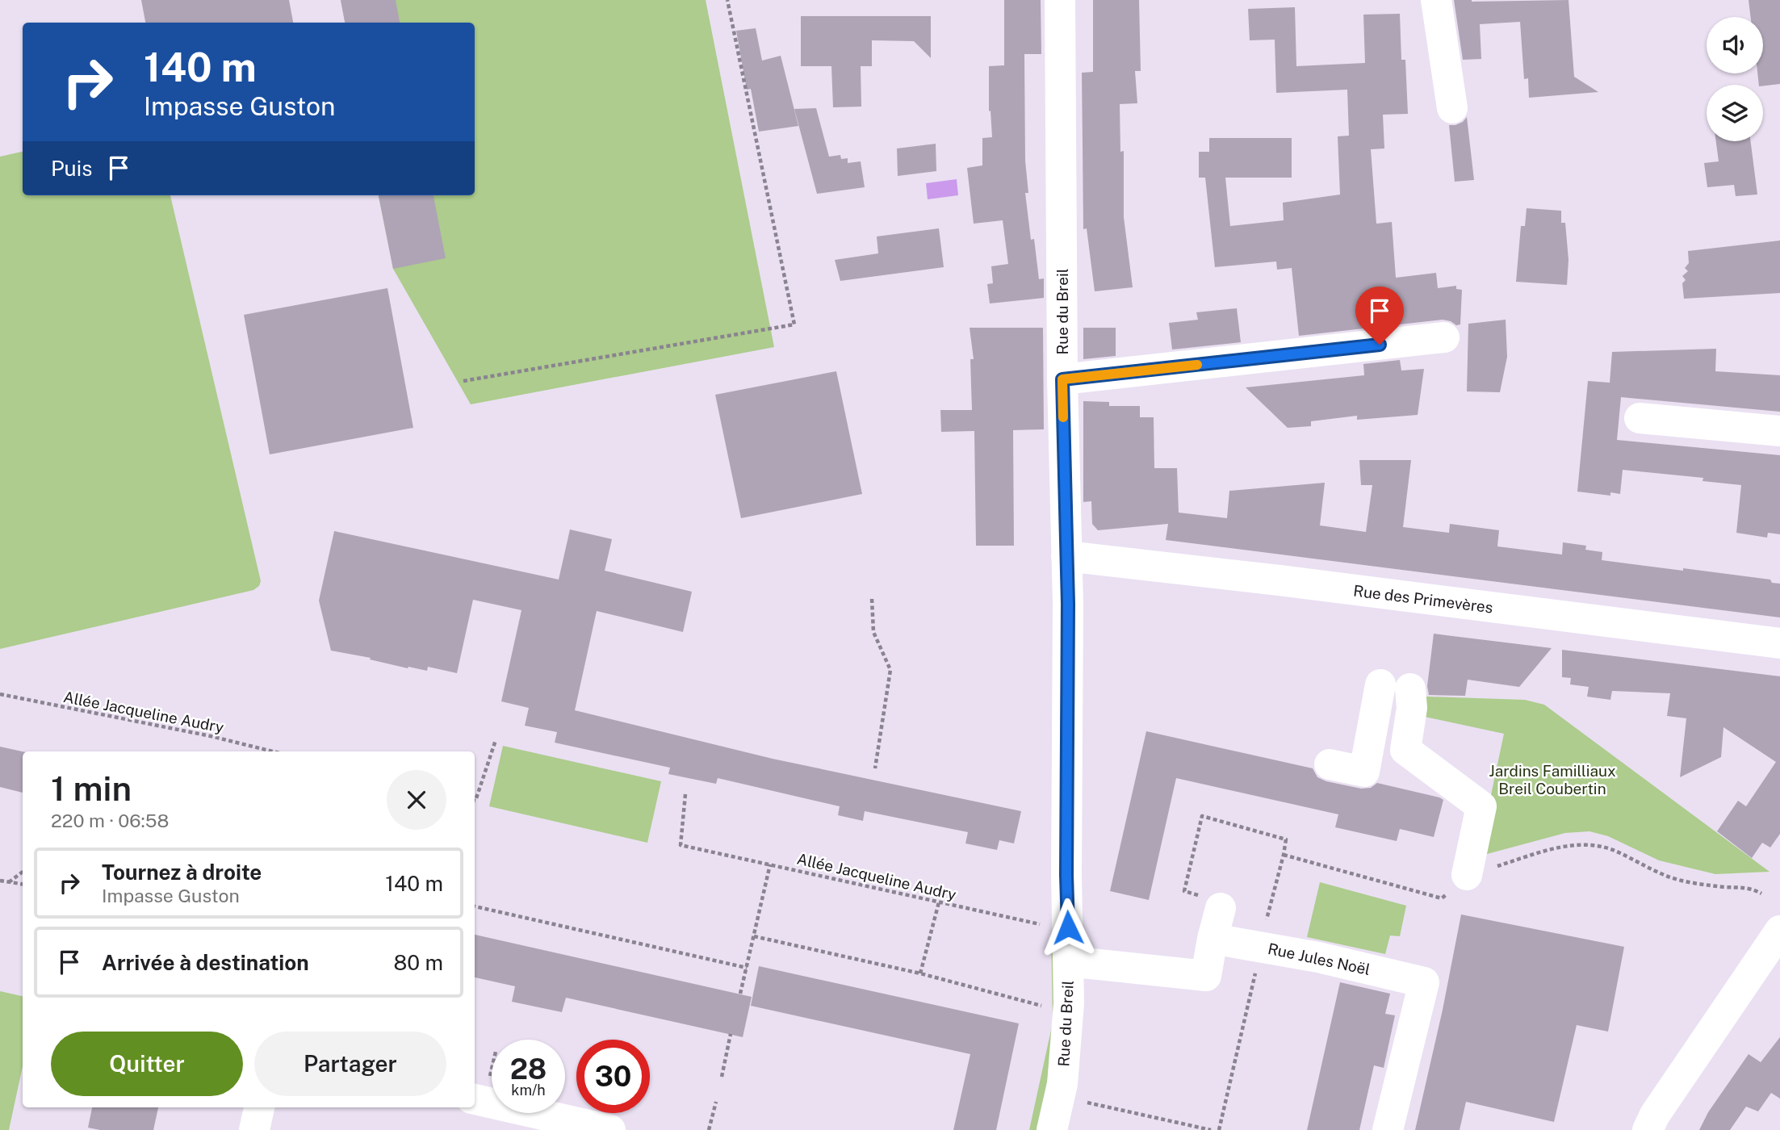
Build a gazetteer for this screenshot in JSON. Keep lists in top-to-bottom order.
{
  "streets": {
    "street": ["Rue du Breil", "Rue des Primevères", "Rue Jules Noël"],
    "path": ["Allée Jacqueline Audry"]
  },
  "crossings": [
    ["Rue du Breil", "Rue des Primevères"],
    ["Rue du Breil", "Allée Jacqueline Audry"]
  ],
  "parks": ["Jardins Familliaux Breil Coubertin"],
  "page": {
    "turn": ["140 m", "Impasse Guston"],
    "then": "Puis",
    "heading": ["1 min", "220 m · 06:58"],
    "list": [
      {
        "name": "Tournez à droite",
        "note": "Impasse Guston",
        "value": "140 m"
      },
      {
        "name": "Arrivée à destination",
        "value": "80 m"
      }
    ],
    "buttons": ["Quitter", "Partager"],
    "speed": "28 km/h",
    "limit": "30"
  }
}
